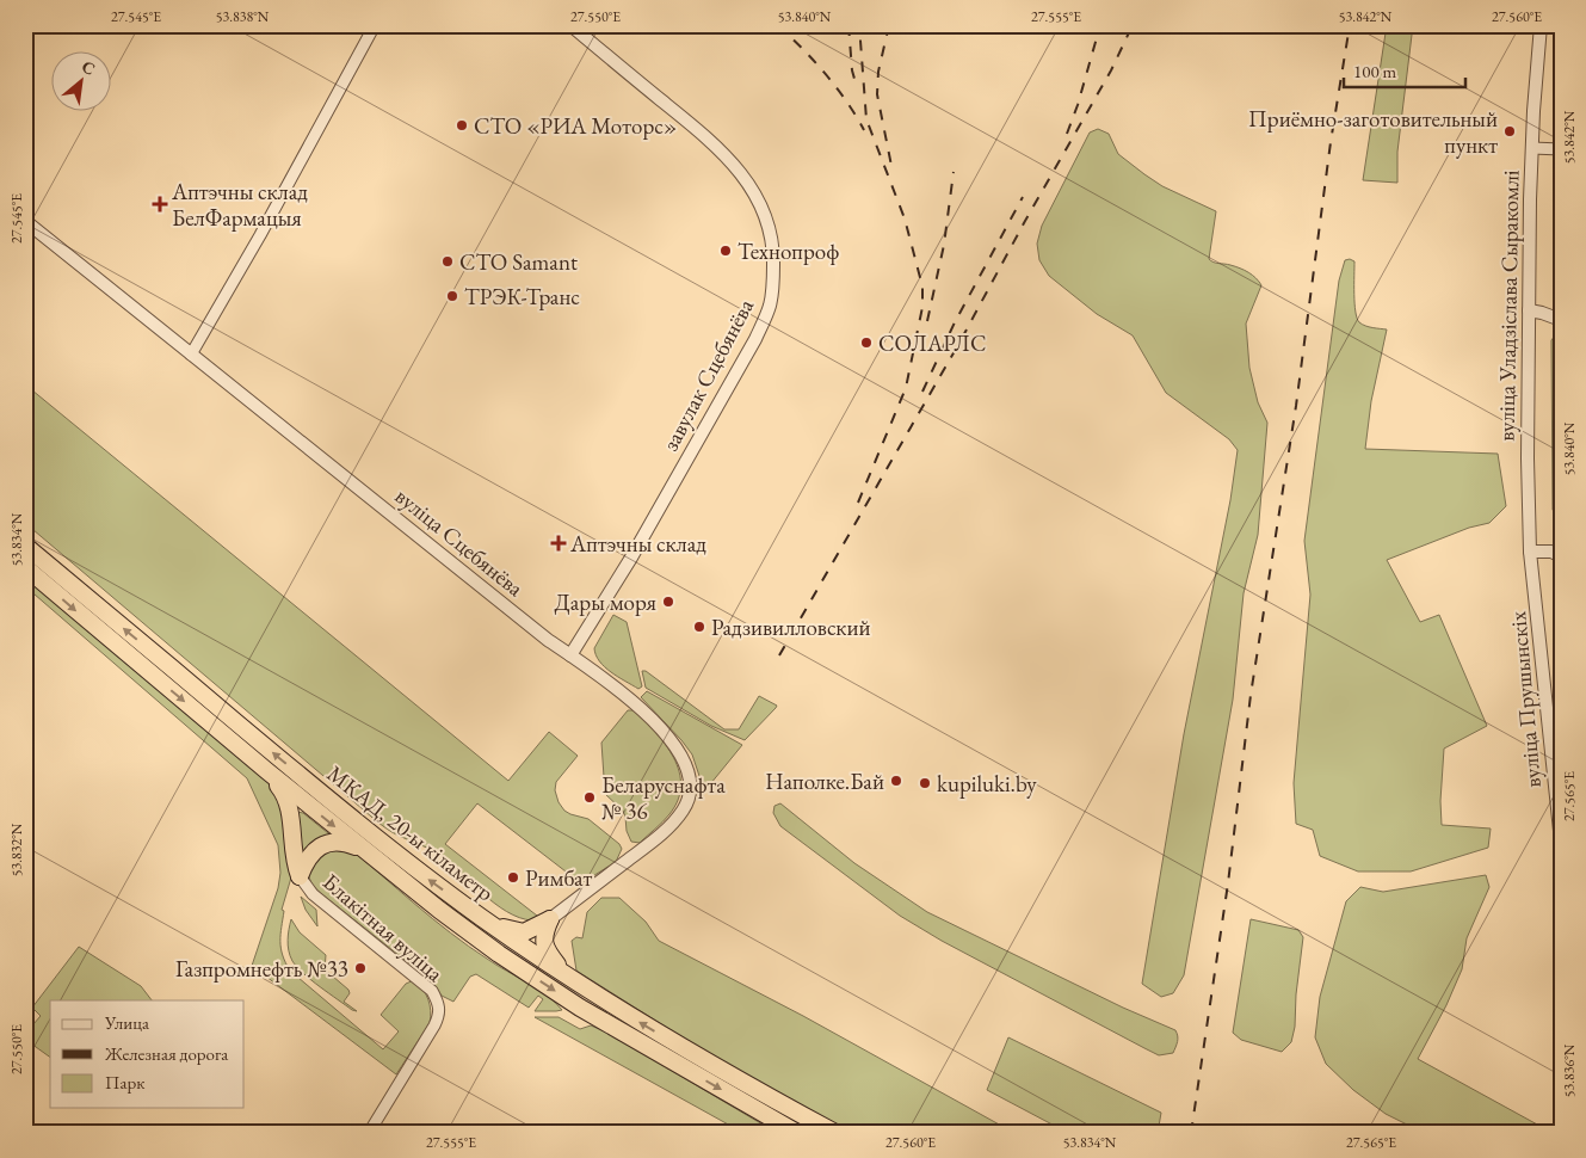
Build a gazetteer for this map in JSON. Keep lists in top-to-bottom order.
{
  "streets": {
    "highway": ["МКАД, 20-ы кіламетр"],
    "street": [
      "вуліца Уладзіслава Сыракомлі",
      "завулак Сцебянёва",
      "вуліца Сцебянёва",
      "вуліца Прушынскіх",
      "Блакітная вуліца"
    ]
  },
  "crossings": [
    ["вуліца Уладзіслава Сыракомлі", "вуліца Прушынскіх"],
    ["завулак Сцебянёва", "вуліца Сцебянёва"]
  ],
  "places": {
    "other": [
      "СТО «РИА Моторс»",
      "Приёмно-заготовительный пункт",
      "Технопроф",
      "СТО Samant",
      "ТРЭК-Транс",
      "СОЛАРЛС",
      "Дары моря",
      "Радзивилловский",
      "Наполке.Бай",
      "kupiluki.by",
      "Беларуснафта № 36",
      "Римбат",
      "Газпромнефть №33"
    ],
    "health": ["Аптэчны склад БелФармацыя", "Аптэчны склад"]
  },
  "legend": ["Улица", "Железная дорога", "Парк"],
  "scale_bar": "100 m",
  "north": "top right",
  "coordinates": [
    "27.545°E",
    "53.838°N",
    "27.550°E",
    "53.840°N",
    "27.555°E",
    "53.842°N",
    "27.560°E",
    "53.834°N",
    "27.565°E",
    "53.832°N",
    "53.836°N"
  ]
}
